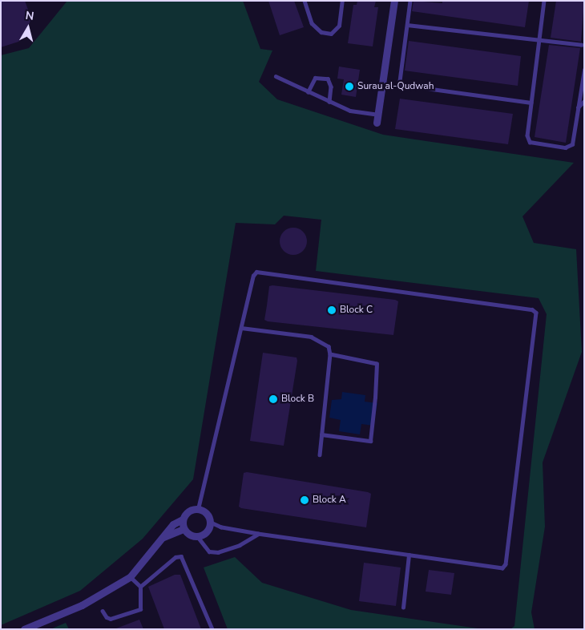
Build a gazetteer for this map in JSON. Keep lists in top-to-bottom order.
{
  "places": [
    "Surau al-Qudwah",
    "Block C",
    "Block B",
    "Block A"
  ],
  "north": "top"
}
